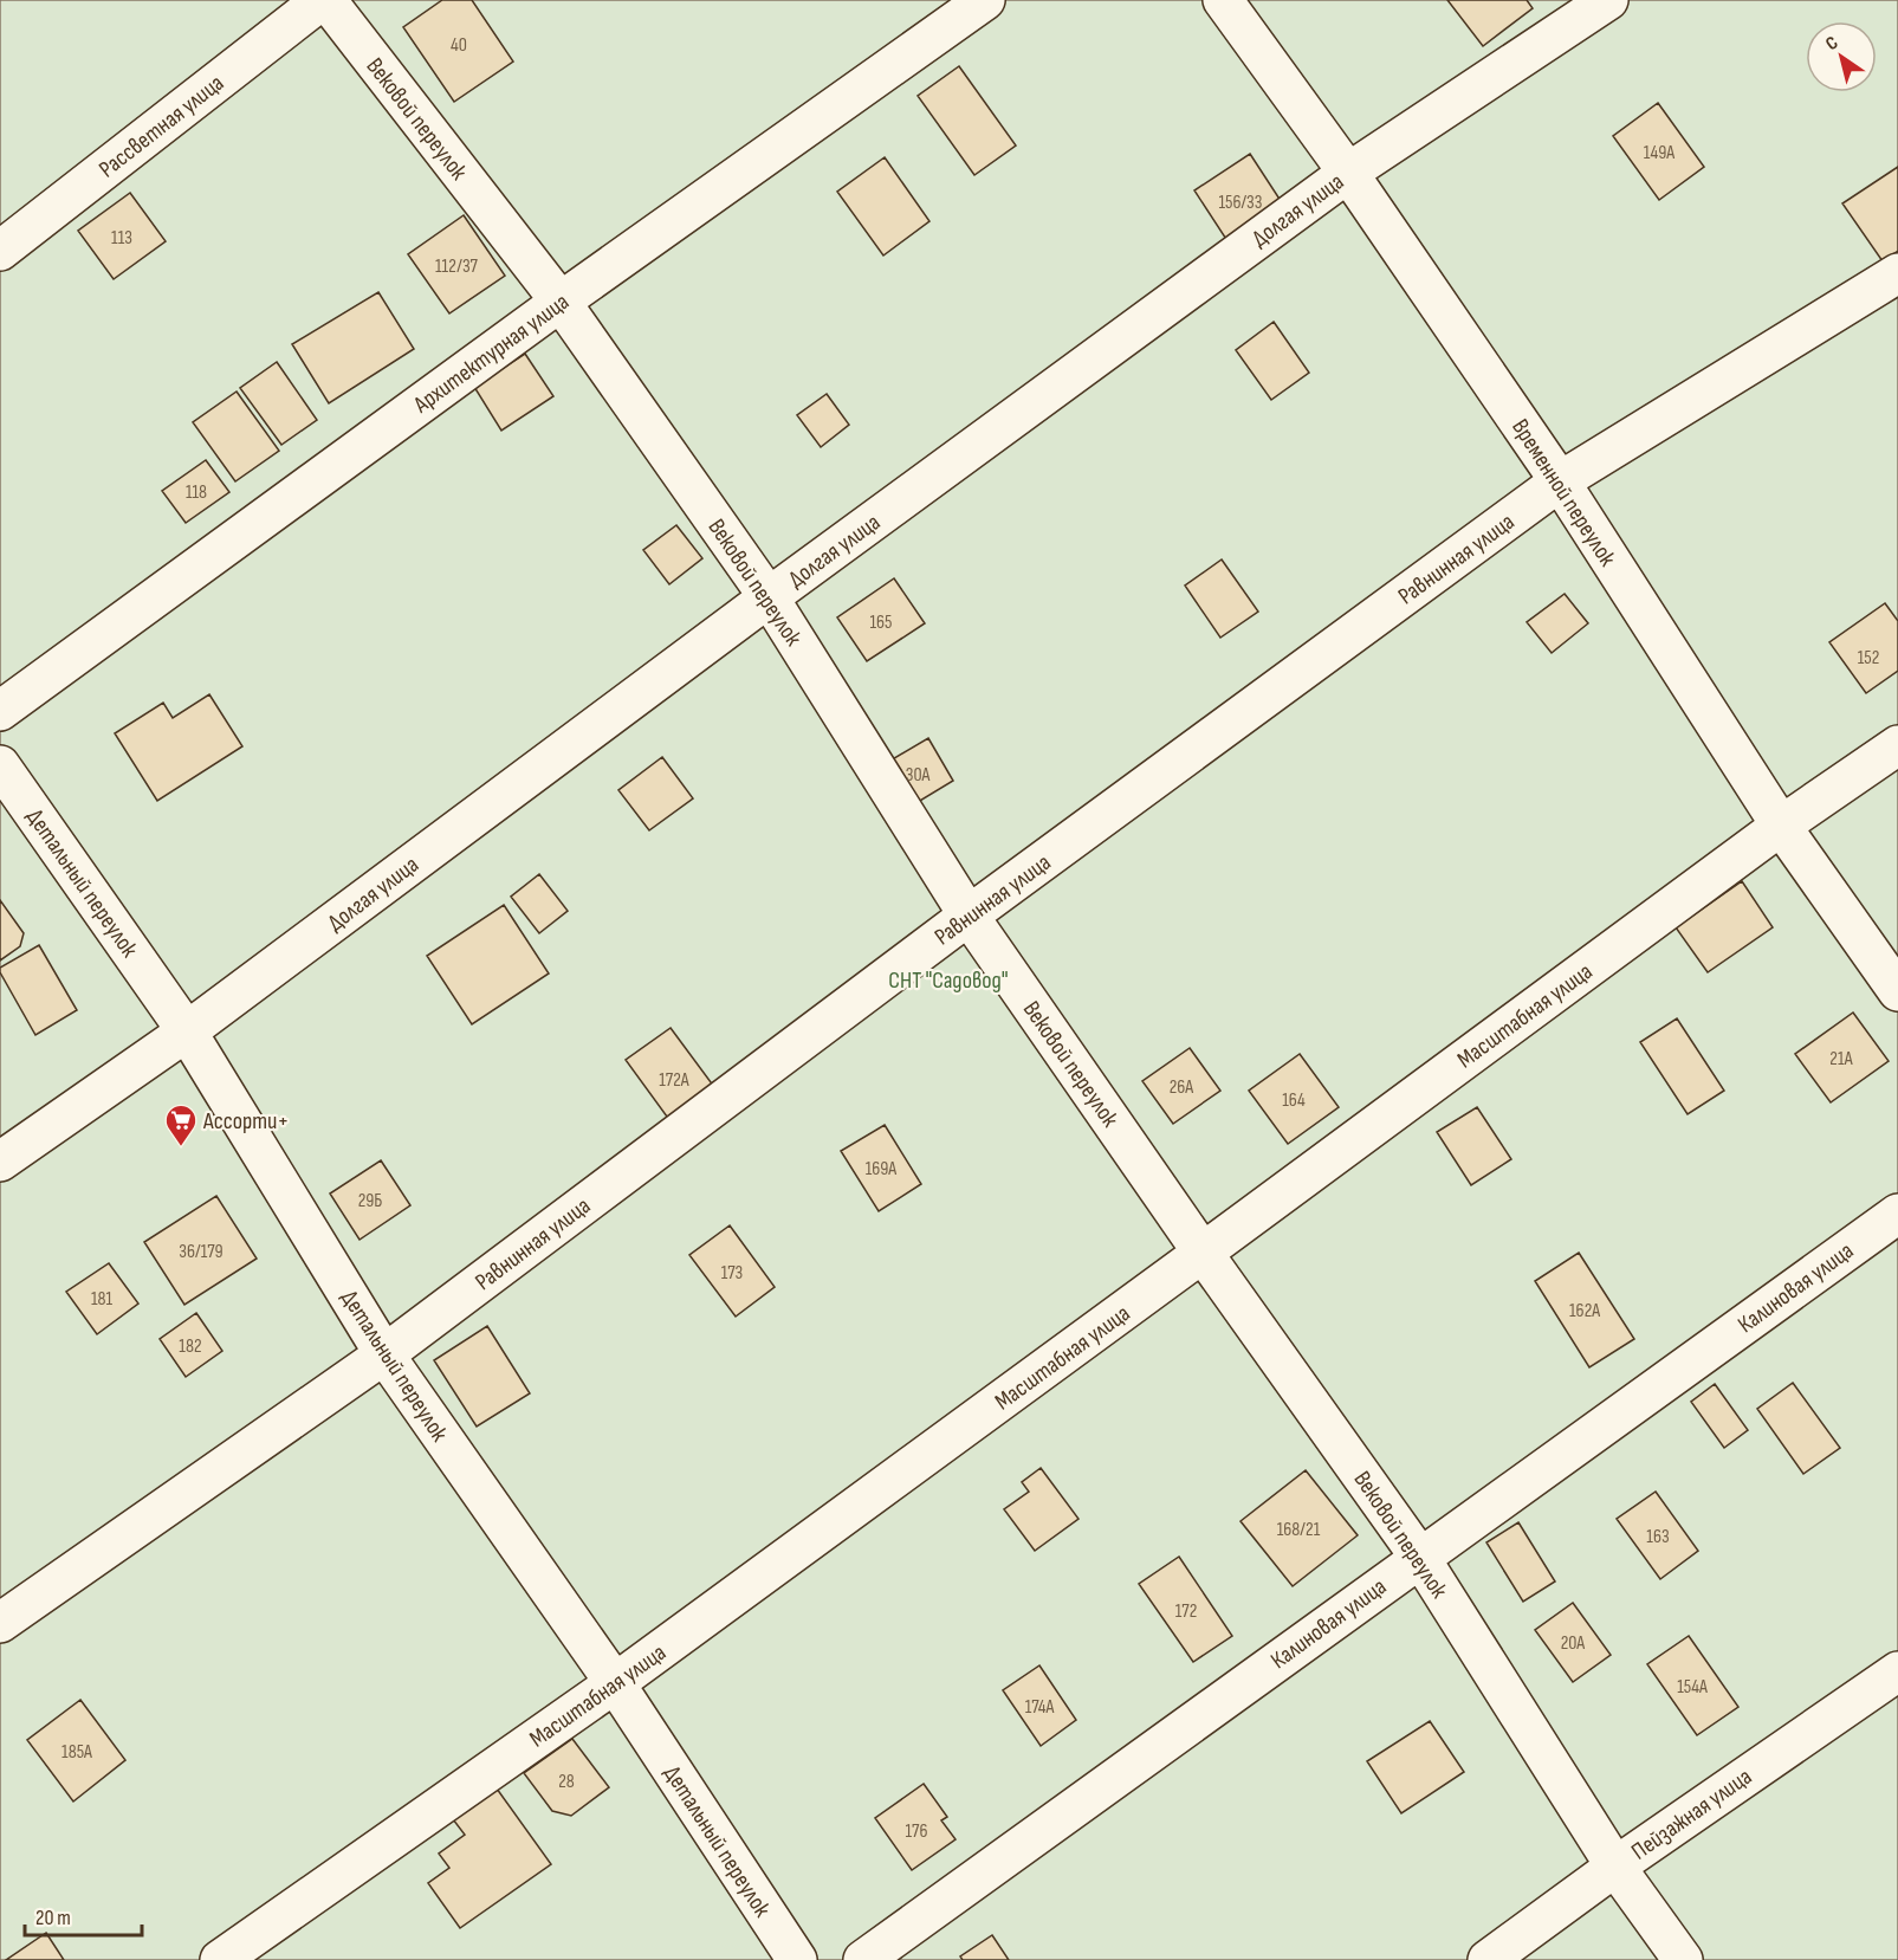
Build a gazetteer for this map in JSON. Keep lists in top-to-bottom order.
{
  "streets": {
    "street": [
      "Вековой переулок",
      "Рассветная улица",
      "Долгая улица",
      "Архитектурная улица",
      "Временной переулок",
      "Равнинная улица",
      "Детальный переулок",
      "Масштабная улица",
      "Калиновая улица",
      "Пейзажная улица"
    ]
  },
  "crossings": [
    ["Вековой переулок", "Долгая улица"],
    ["Вековой переулок", "Архитектурная улица"],
    ["Вековой переулок", "Равнинная улица"],
    ["Вековой переулок", "Масштабная улица"],
    ["Вековой переулок", "Калиновая улица"],
    ["Вековой переулок", "Пейзажная улица"],
    ["Долгая улица", "Временной переулок"],
    ["Долгая улица", "Детальный переулок"],
    ["Временной переулок", "Равнинная улица"],
    ["Временной переулок", "Масштабная улица"],
    ["Равнинная улица", "Детальный переулок"],
    ["Детальный переулок", "Масштабная улица"]
  ],
  "parks": ["СНТ \"Садовод\""],
  "places": {
    "supermarket": ["Ассорти+"]
  },
  "house_numbers": [
    "40",
    "149А",
    "156/33",
    "113",
    "112/37",
    "118",
    "165",
    "152",
    "30А",
    "21А",
    "172А",
    "26А",
    "164",
    "169А",
    "29Б",
    "36/179",
    "173",
    "181",
    "162А",
    "182",
    "168/21",
    "163",
    "172",
    "20А",
    "154А",
    "174А",
    "185А",
    "28",
    "176"
  ],
  "scale_bar": "20 m",
  "north": "top left"
}
